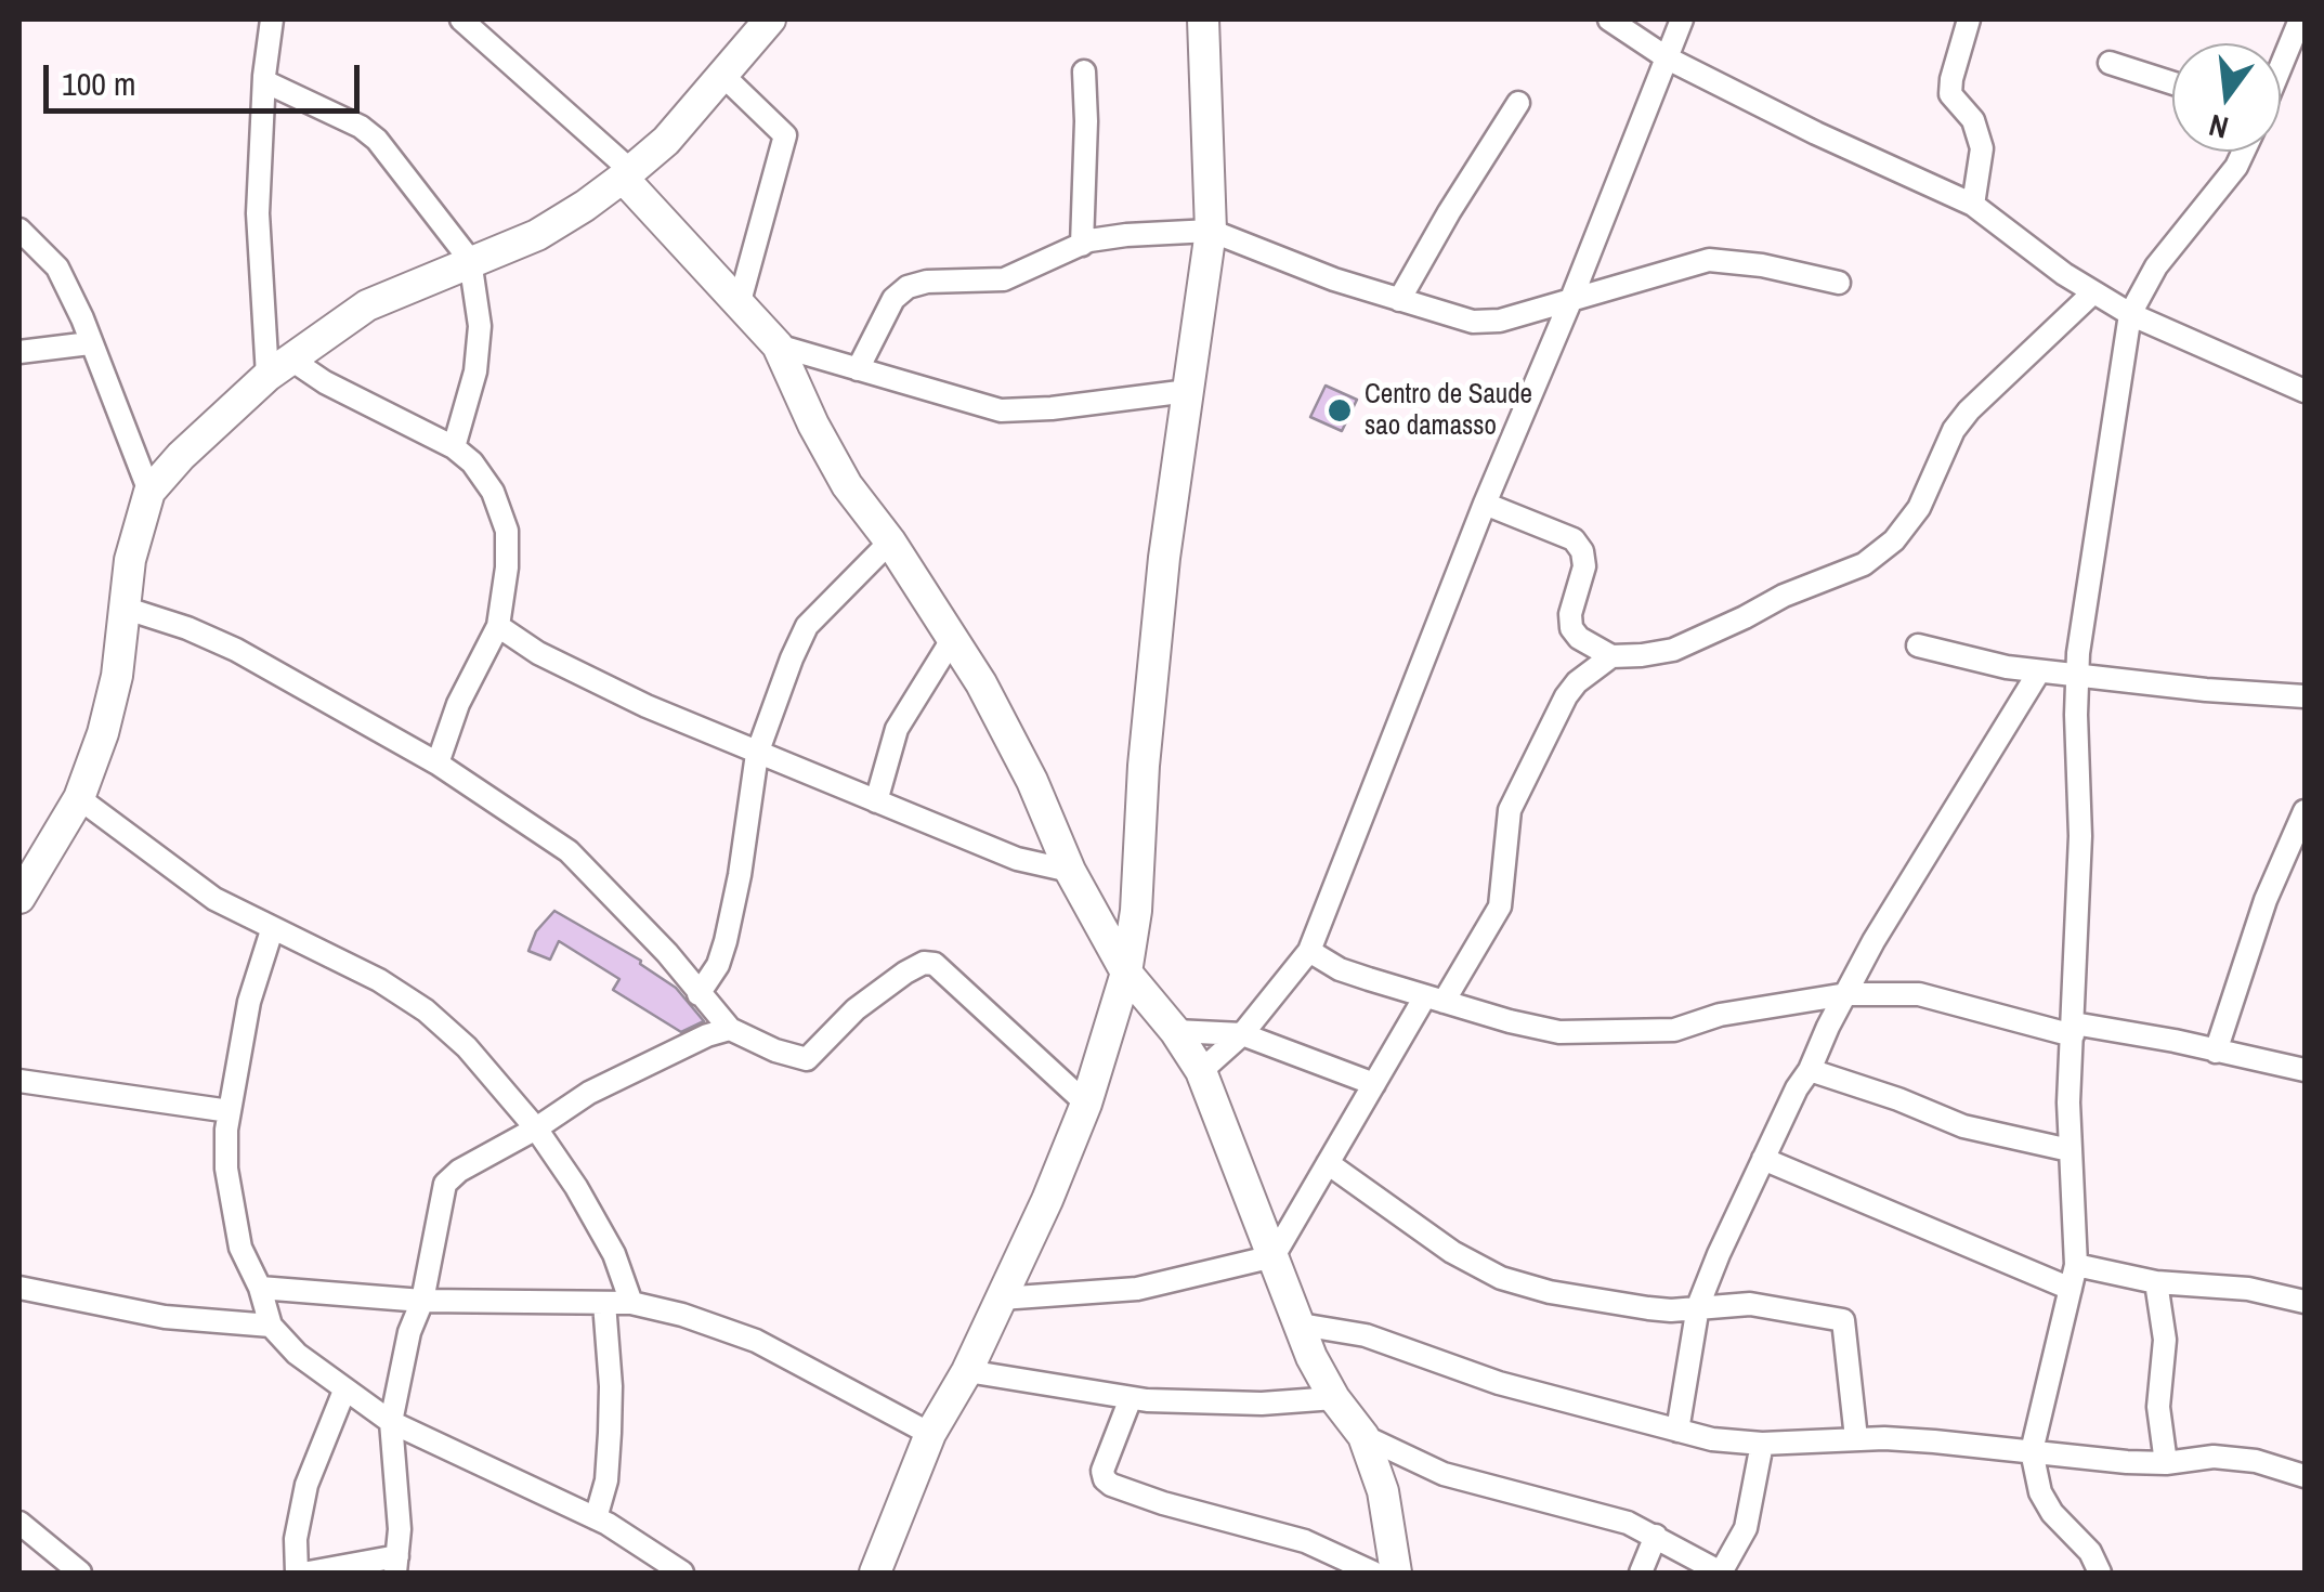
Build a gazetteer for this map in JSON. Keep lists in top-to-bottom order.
{
  "places": ["Centro de Saude sao damasso"],
  "scale_bar": "100 m",
  "north": "bottom"
}
